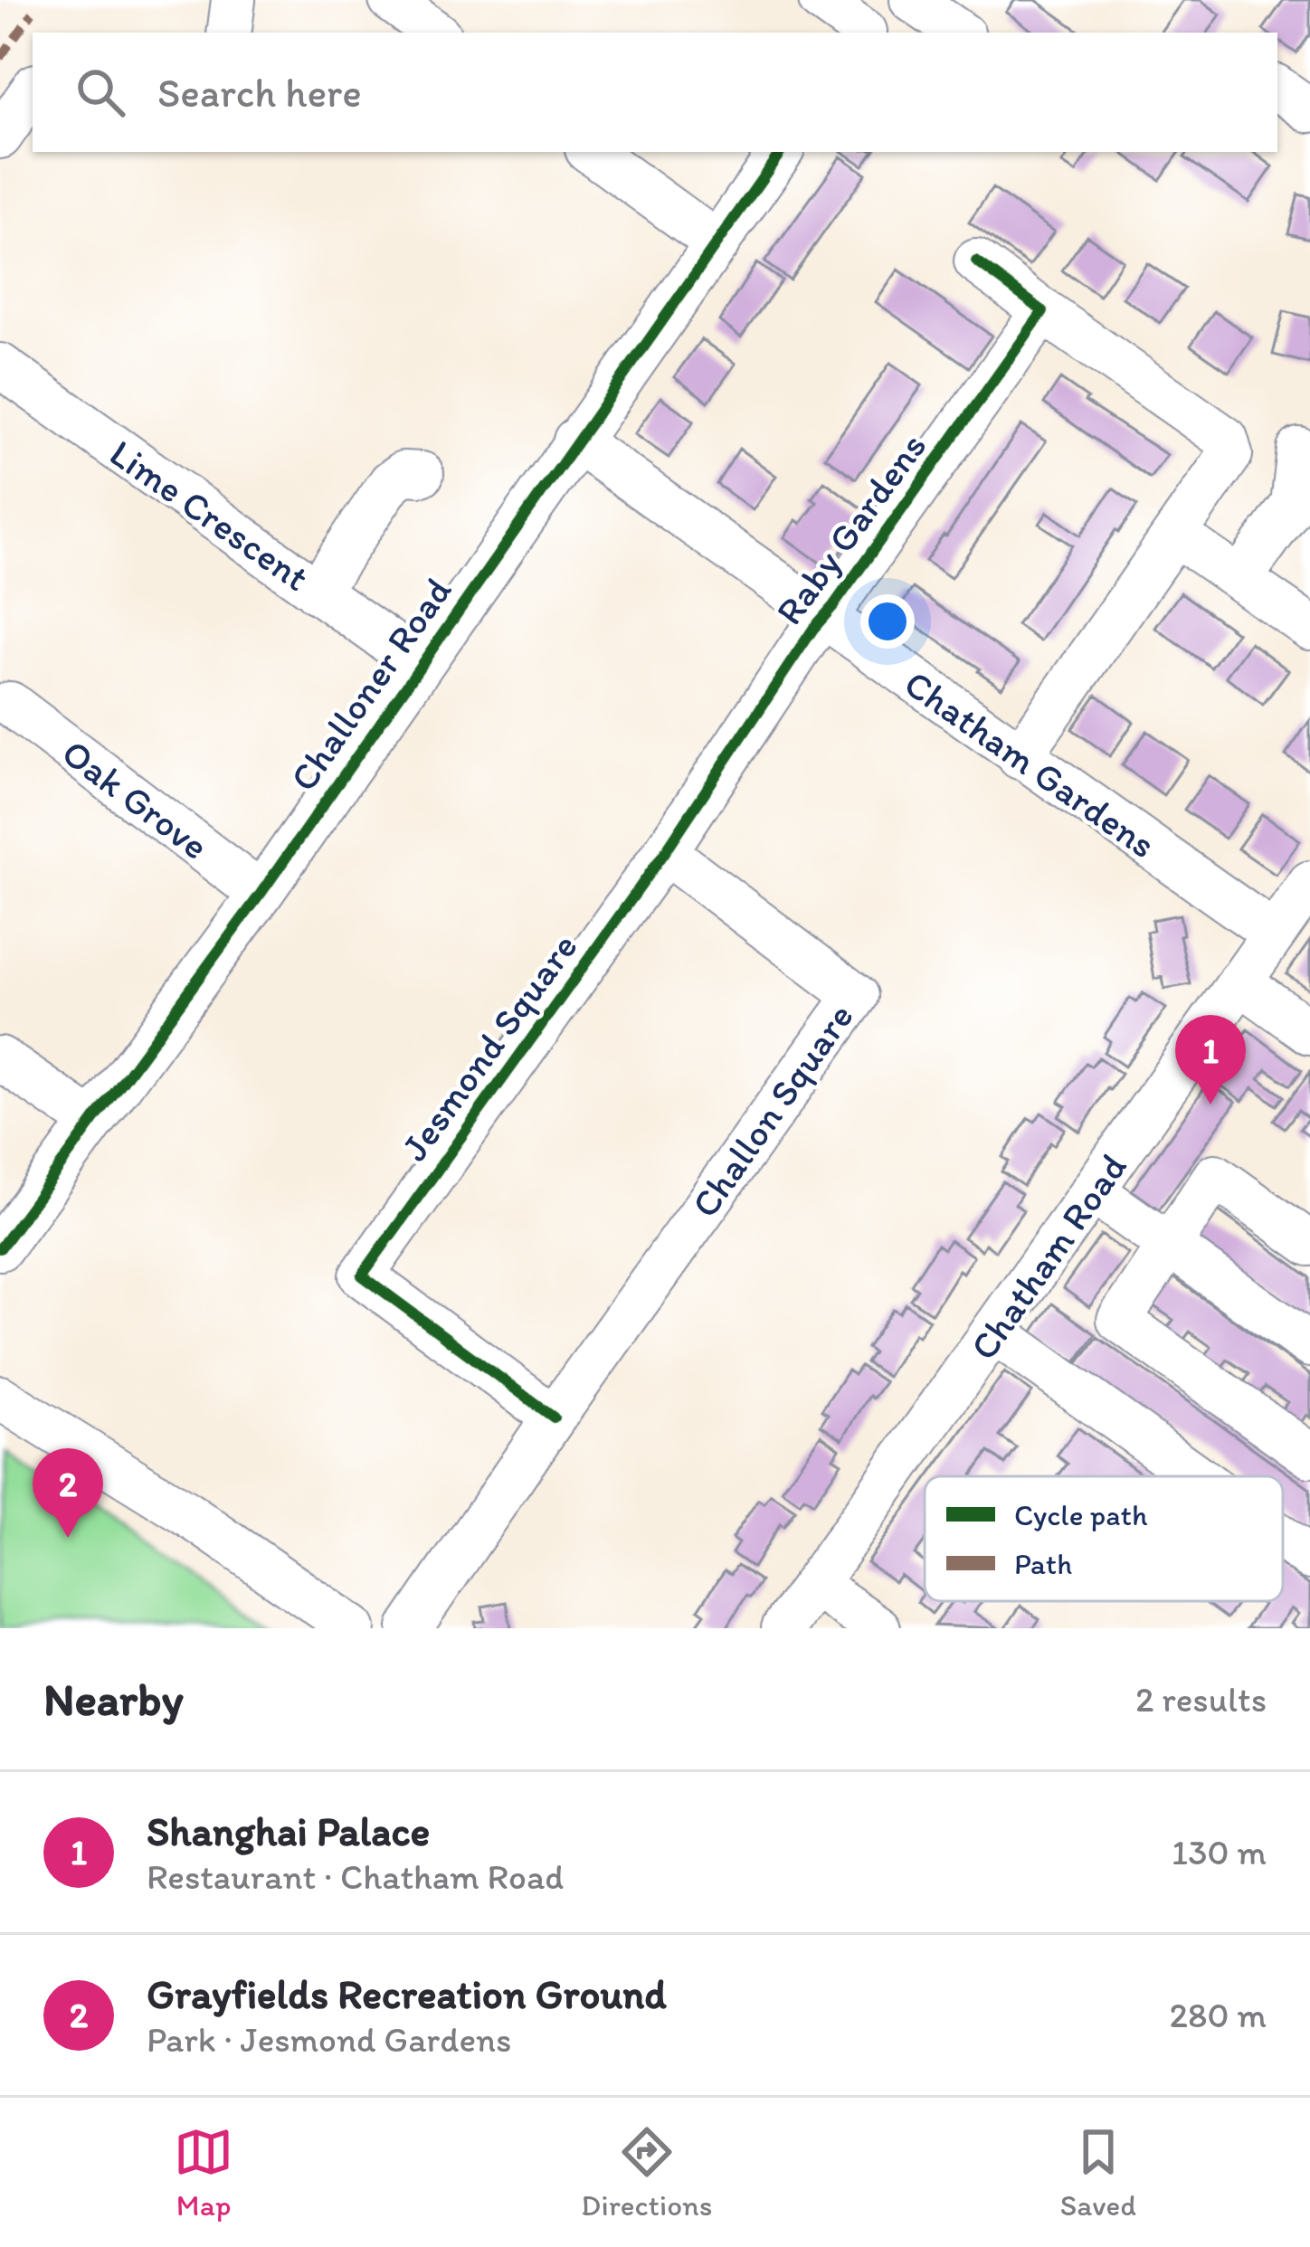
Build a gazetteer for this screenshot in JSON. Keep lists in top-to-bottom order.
{
  "streets": {
    "street": [
      "Lime Crescent",
      "Raby Gardens",
      "Challoner Road",
      "Chatham Gardens",
      "Oak Grove",
      "Jesmond Square",
      "Challon Square",
      "Chatham Road"
    ]
  },
  "crossings": [
    ["Lime Crescent", "Challoner Road"],
    ["Raby Gardens", "Chatham Gardens"],
    ["Raby Gardens", "Jesmond Square"],
    ["Raby Gardens", "Challon Square"],
    ["Challoner Road", "Chatham Gardens"],
    ["Challoner Road", "Oak Grove"],
    ["Chatham Gardens", "Chatham Road"],
    ["Jesmond Square", "Challon Square"]
  ],
  "legend": ["Cycle path", "Path"],
  "page": {
    "search": "Search here",
    "pins": ["1", "2"],
    "heading": ["Nearby", "2 results"],
    "list": [
      {
        "mark": "1",
        "name": "Shanghai Palace",
        "note": "Restaurant · Chatham Road",
        "value": "130 m"
      },
      {
        "mark": "2",
        "name": "Grayfields Recreation Ground",
        "note": "Park · Jesmond Gardens",
        "value": "280 m"
      }
    ],
    "nav": ["Map", "Directions", "Saved"]
  }
}
